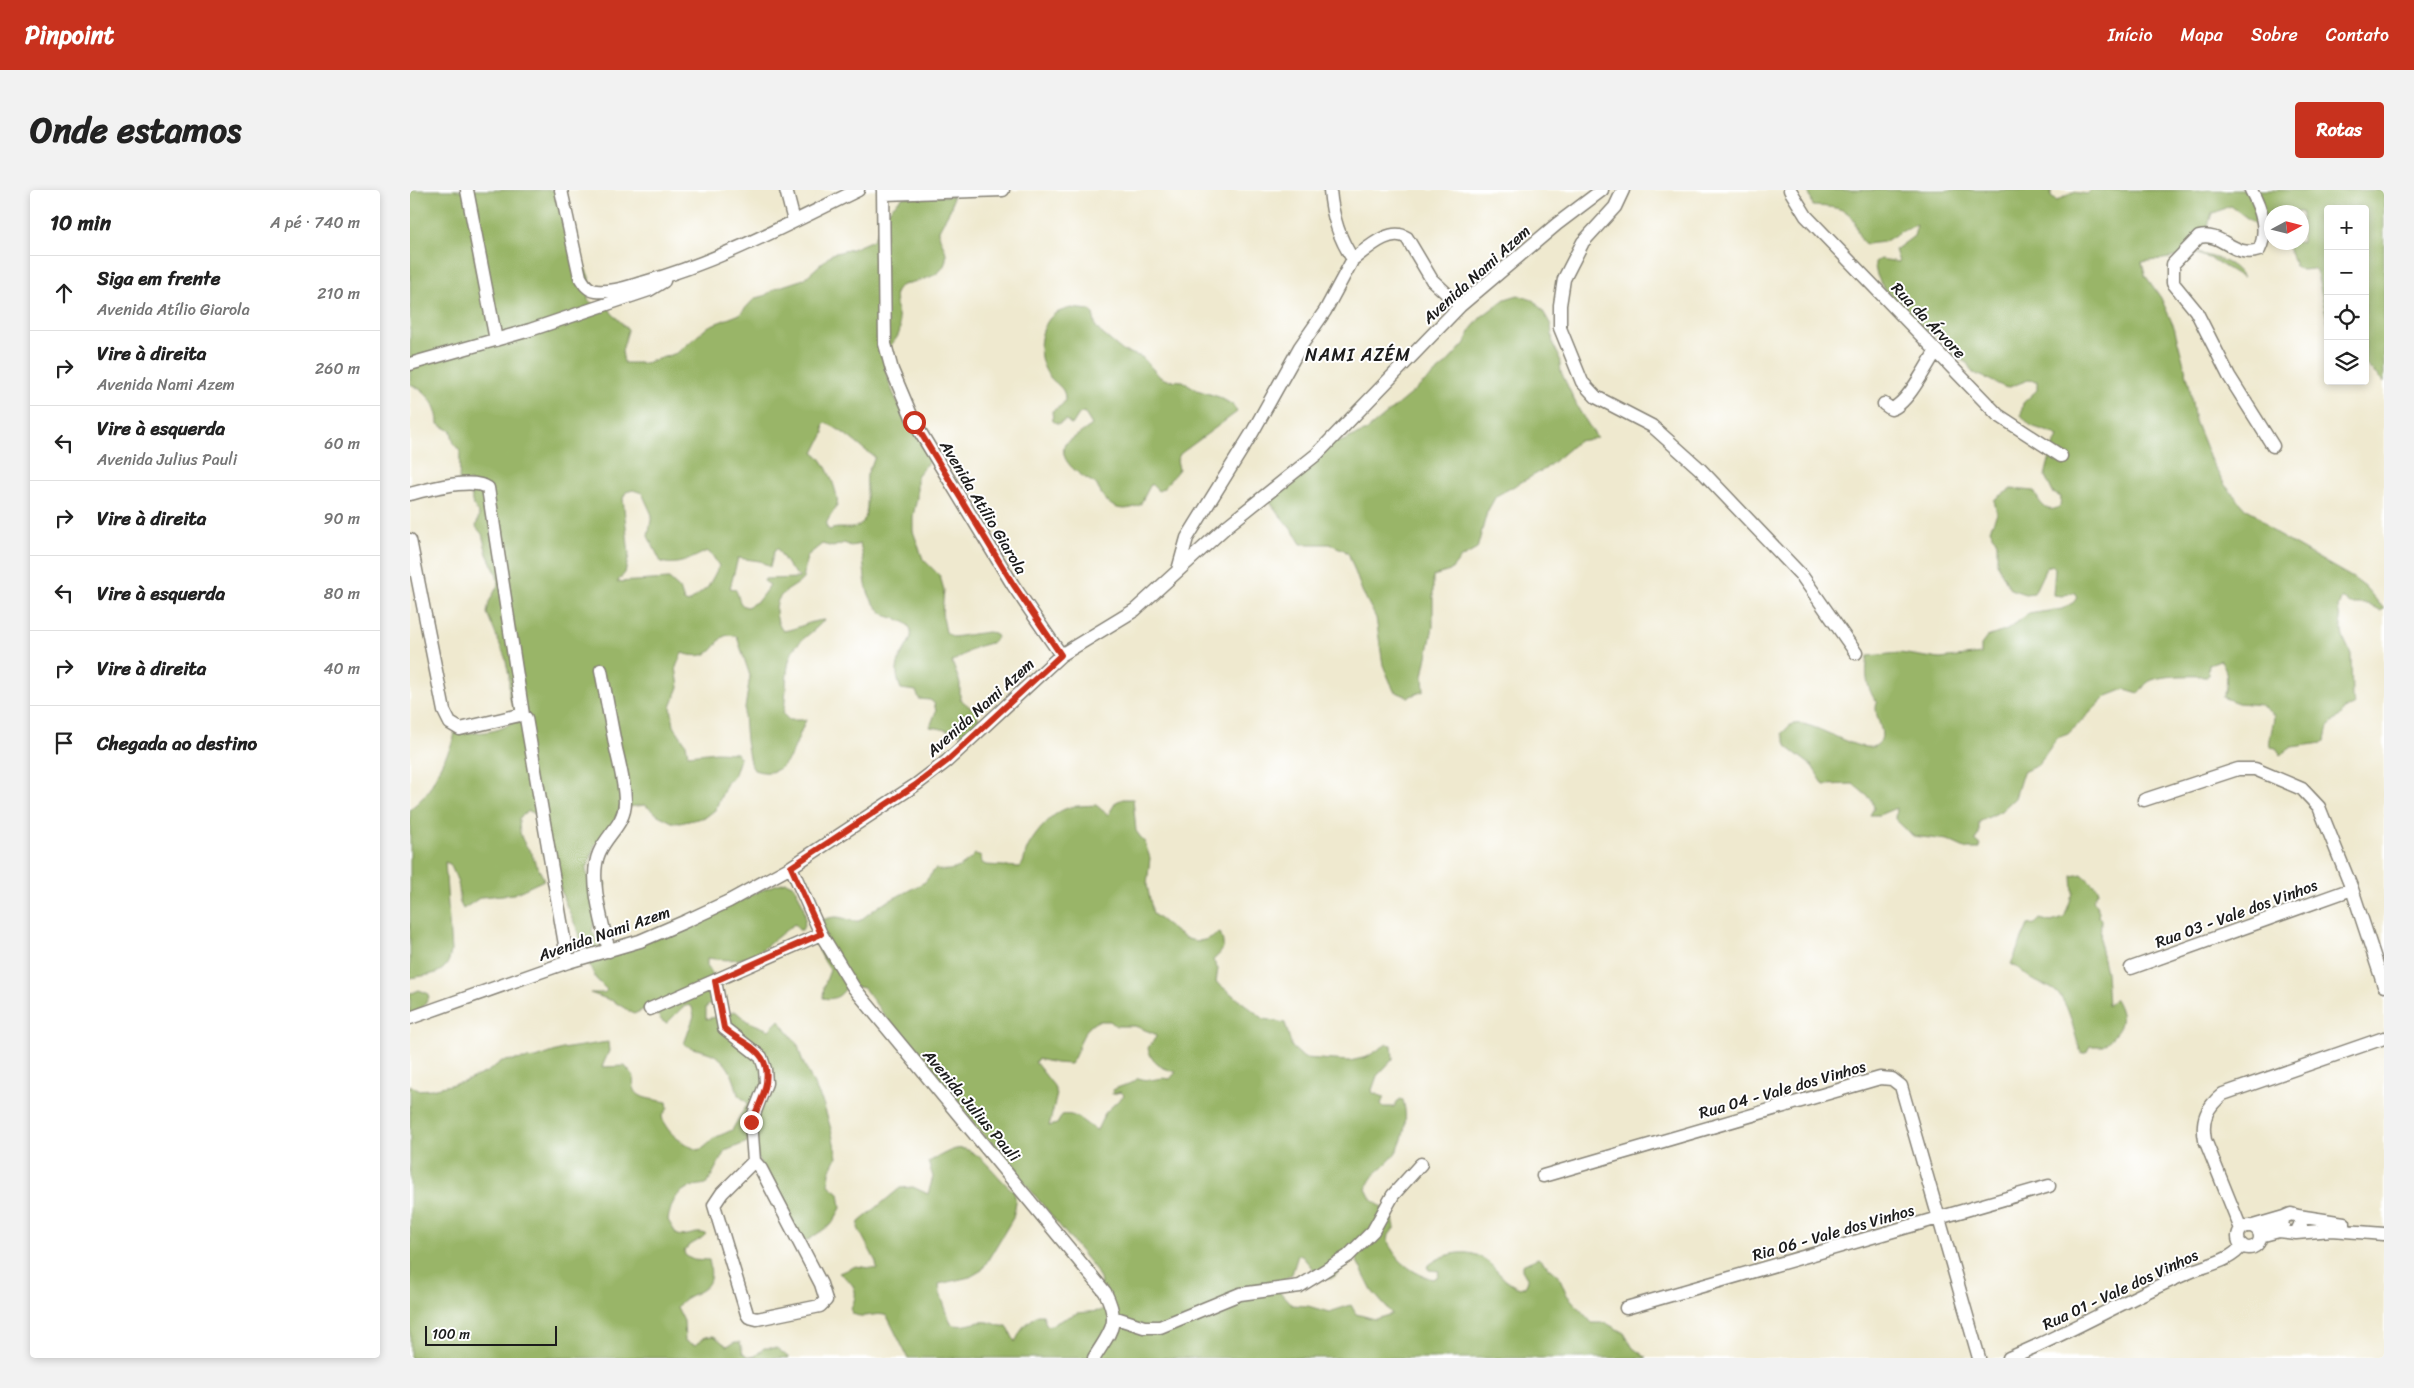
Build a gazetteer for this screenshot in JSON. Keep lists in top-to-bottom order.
{
  "streets": {
    "street": [
      "Avenida Nami Azem",
      "Rua da Árvore",
      "Avenida Atílio Giarola",
      "Rua 03 - Vale dos Vinhos",
      "Rua 04 - Vale dos Vinhos",
      "Avenida Julius Pauli",
      "Ria 06 - Vale dos Vinhos",
      "Rua 01 - Vale dos Vinhos"
    ]
  },
  "crossings": [
    ["Avenida Nami Azem", "Avenida Atílio Giarola"],
    ["Avenida Nami Azem", "Avenida Julius Pauli"],
    ["Rua 04 - Vale dos Vinhos", "Ria 06 - Vale dos Vinhos"]
  ],
  "districts": ["NAMI AZÉM"],
  "scale_bar": "100 m",
  "north": "right",
  "page": {
    "header": "Pinpoint",
    "nav": [
      "Início",
      "Mapa",
      "Sobre",
      "Contato"
    ],
    "title": "Onde estamos",
    "buttons": "Rotas",
    "heading": ["10 min", "A pé · 740 m"],
    "map_buttons": ["+", "−"],
    "list": [
      ["Siga em frente", "Avenida Atílio Giarola", "210 m"],
      ["Vire à direita", "Avenida Nami Azem", "260 m"],
      ["Vire à esquerda", "Avenida Julius Pauli", "60 m"],
      ["Vire à direita", "90 m"],
      ["Vire à esquerda", "80 m"],
      ["Vire à direita", "40 m"],
      "Chegada ao destino"
    ],
    "scale": "100 m"
  }
}
